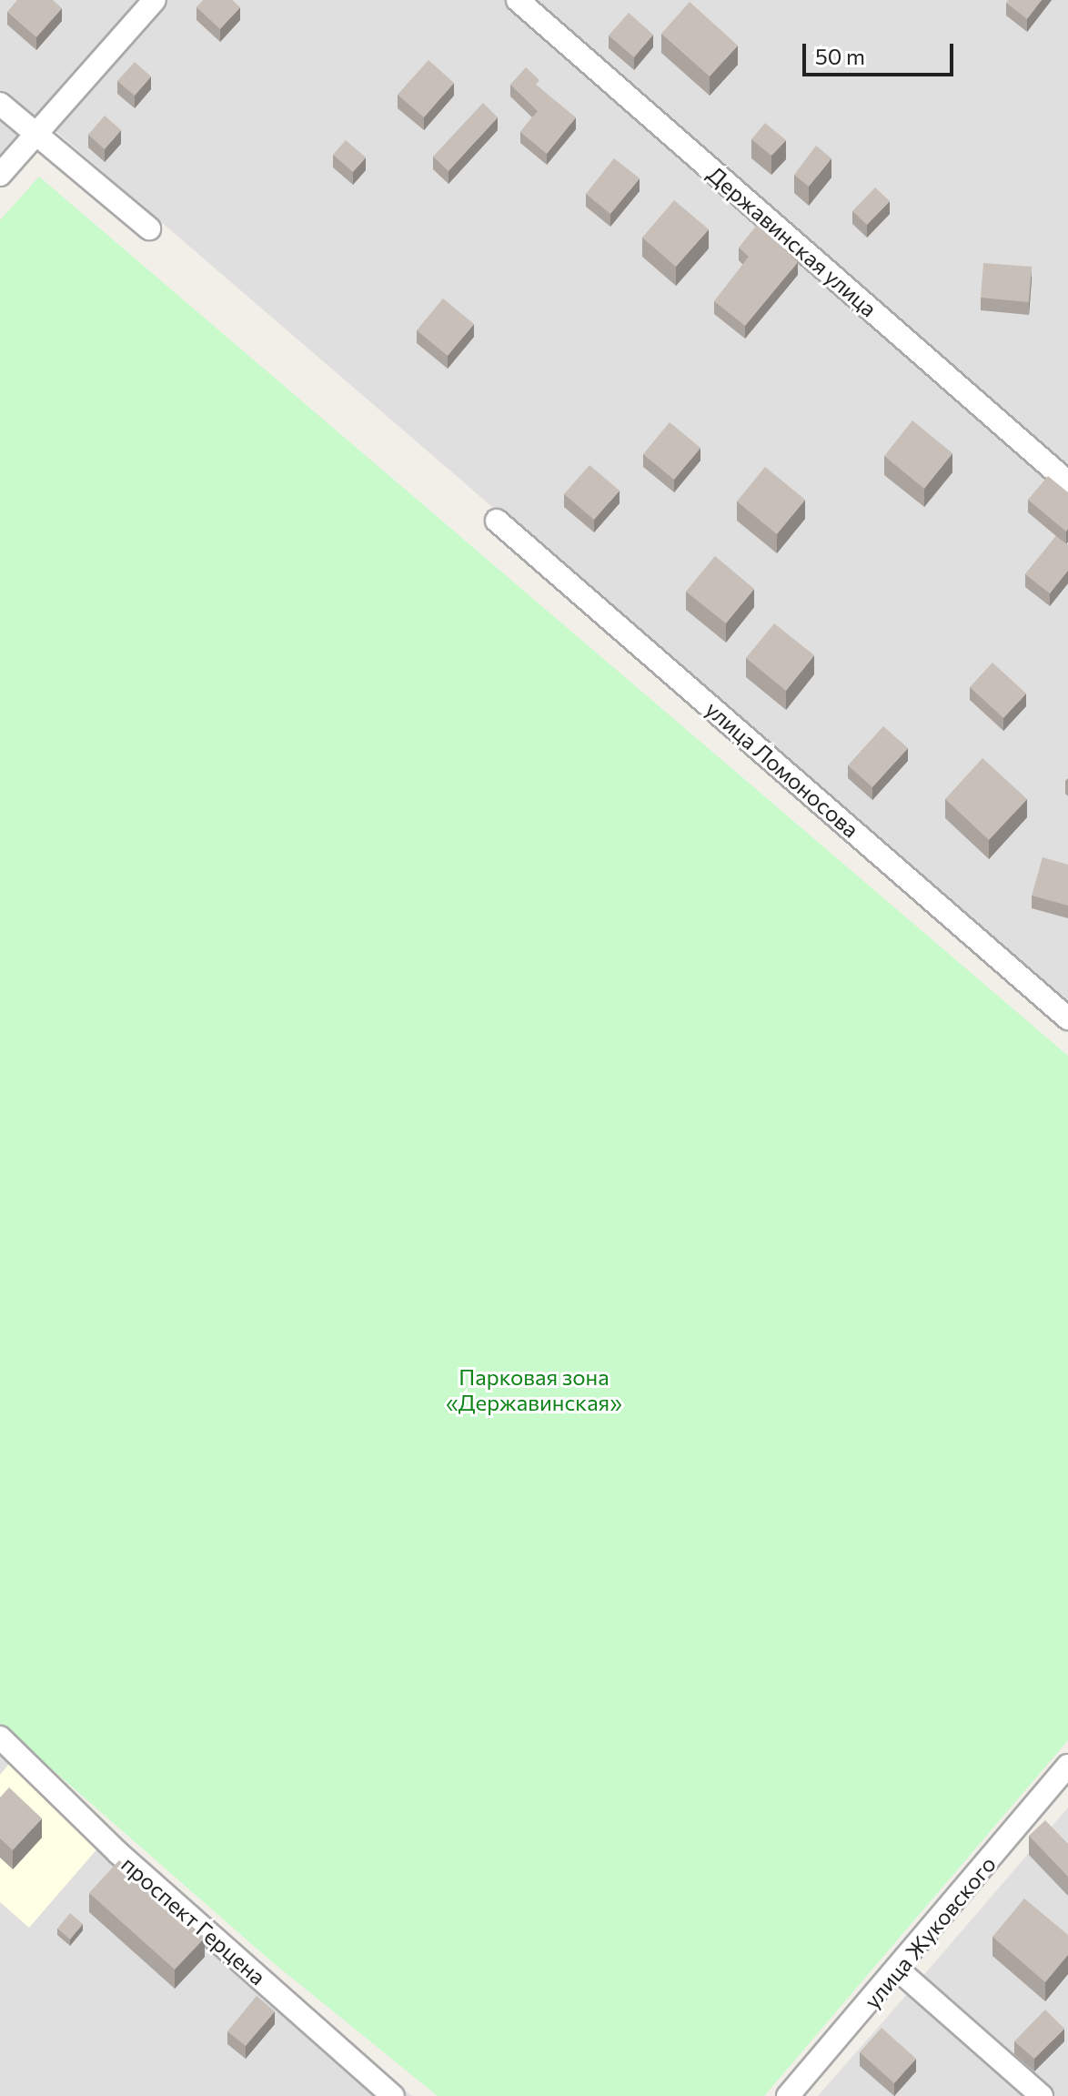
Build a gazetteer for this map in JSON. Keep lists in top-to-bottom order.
{
  "streets": {
    "street": [
      "Державинская улица",
      "улица Ломоносова",
      "проспект Герцена",
      "улица Жуковского"
    ]
  },
  "parks": ["Парковая зона «Державинская»"],
  "scale_bar": "50 m"
}
